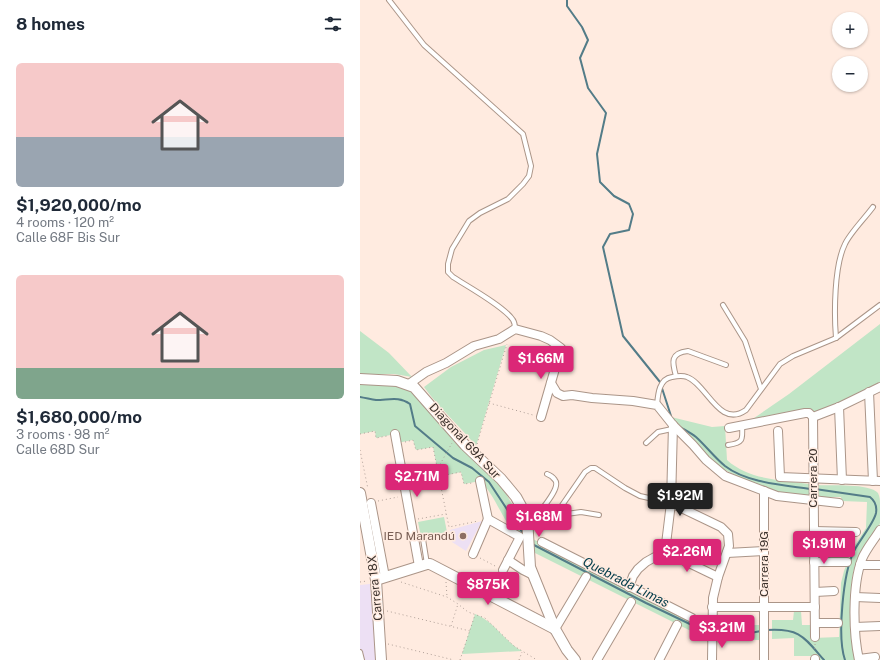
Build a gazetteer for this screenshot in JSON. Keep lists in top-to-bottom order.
{
  "streets": {
    "street": [
      "Diagonal 69A Sur",
      "Carrera 20",
      "Carrera 19G",
      "Carrera 18X"
    ]
  },
  "water": ["Quebrada Limas"],
  "places": ["IED Marandú"],
  "page": {
    "heading": "8 homes",
    "map_buttons": ["+", "−"],
    "list": [
      {
        "name": "$1,920,000/mo",
        "note": "4 rooms · 120 m² · Calle 68F Bis Sur"
      },
      {
        "name": "$1,680,000/mo",
        "note": "3 rooms · 98 m² · Calle 68D Sur"
      }
    ],
    "price": [
      "$1.66M",
      "$2.71M",
      "$1.92M",
      "$1.68M",
      "$1.91M",
      "$2.26M",
      "$875K",
      "$3.21M"
    ]
  }
}
